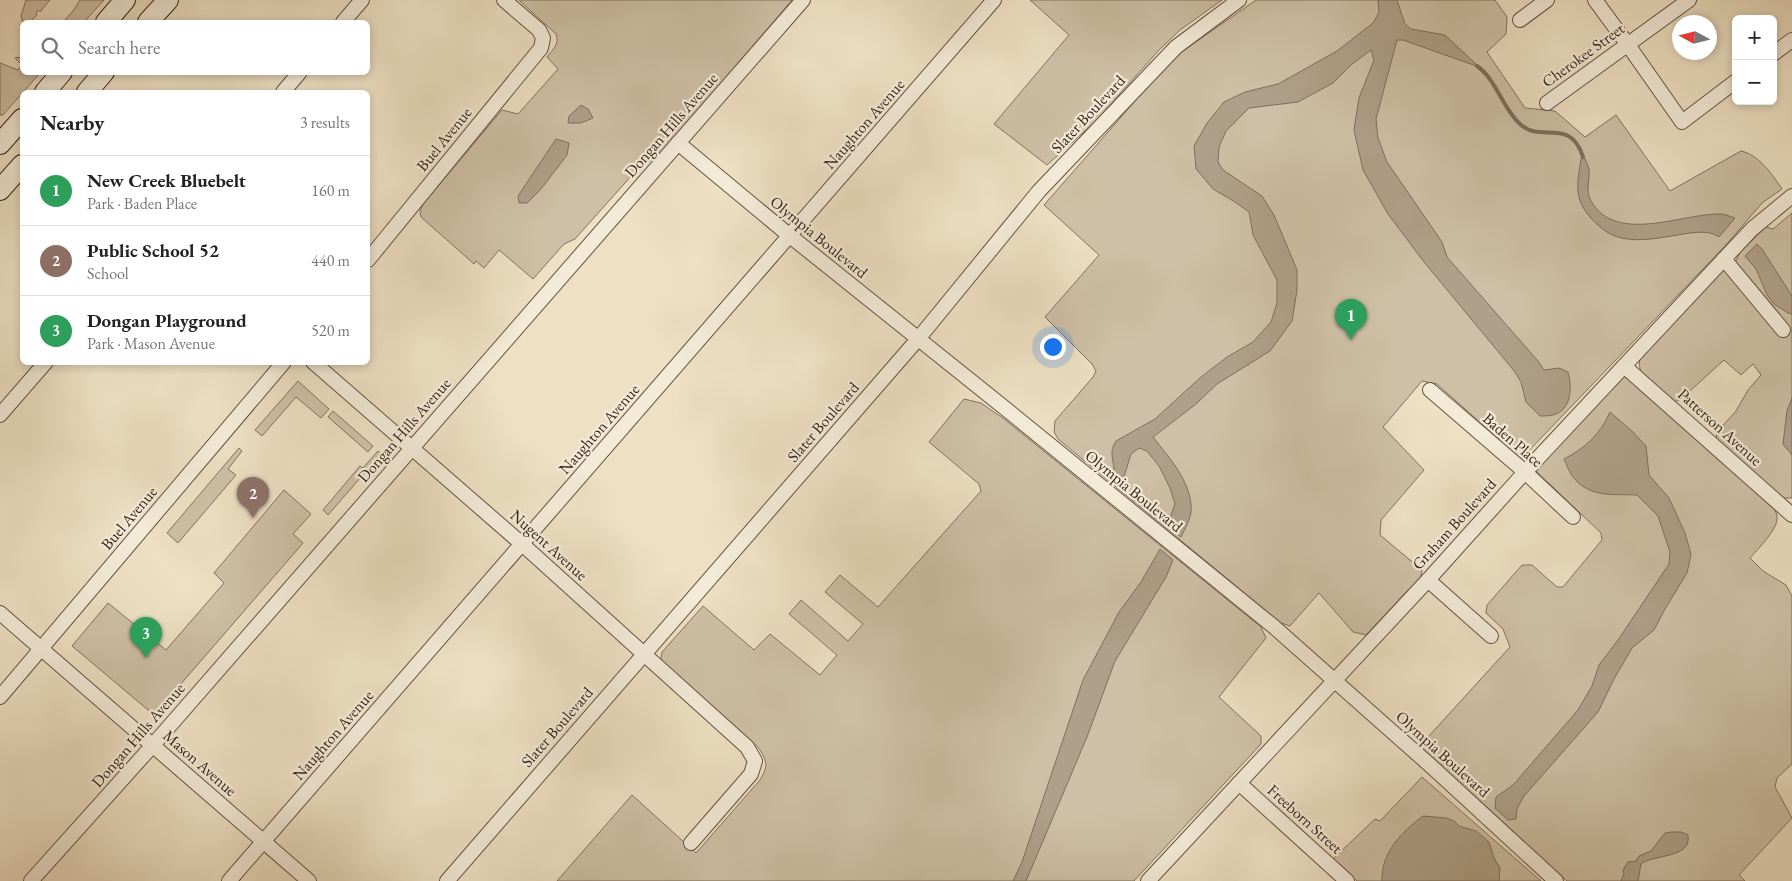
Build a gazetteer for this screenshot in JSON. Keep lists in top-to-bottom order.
{
  "streets": {
    "street": [
      "Cherokee Street",
      "Slater Boulevard",
      "Naughton Avenue",
      "Dongan Hills Avenue",
      "Buel Avenue",
      "Olympia Boulevard",
      "Patterson Avenue",
      "Baden Place",
      "Graham Boulevard",
      "Nugent Avenue",
      "Mason Avenue",
      "Freeborn Street"
    ]
  },
  "crossings": [
    ["Slater Boulevard", "Olympia Boulevard"],
    ["Slater Boulevard", "Nugent Avenue"],
    ["Naughton Avenue", "Olympia Boulevard"],
    ["Naughton Avenue", "Nugent Avenue"],
    ["Naughton Avenue", "Mason Avenue"],
    ["Dongan Hills Avenue", "Olympia Boulevard"],
    ["Dongan Hills Avenue", "Nugent Avenue"],
    ["Dongan Hills Avenue", "Mason Avenue"],
    ["Buel Avenue", "Mason Avenue"],
    ["Olympia Boulevard", "Graham Boulevard"],
    ["Patterson Avenue", "Graham Boulevard"],
    ["Baden Place", "Graham Boulevard"],
    ["Graham Boulevard", "Freeborn Street"]
  ],
  "north": "left",
  "page": {
    "map_buttons": ["+", "−"],
    "search": "Search here",
    "heading": ["Nearby", "3 results"],
    "list": [
      {
        "mark": "1",
        "name": "New Creek Bluebelt",
        "note": "Park · Baden Place",
        "value": "160 m"
      },
      {
        "mark": "2",
        "name": "Public School 52",
        "note": "School",
        "value": "440 m"
      },
      {
        "mark": "3",
        "name": "Dongan Playground",
        "note": "Park · Mason Avenue",
        "value": "520 m"
      }
    ],
    "pins": ["1", "2", "3"]
  }
}
